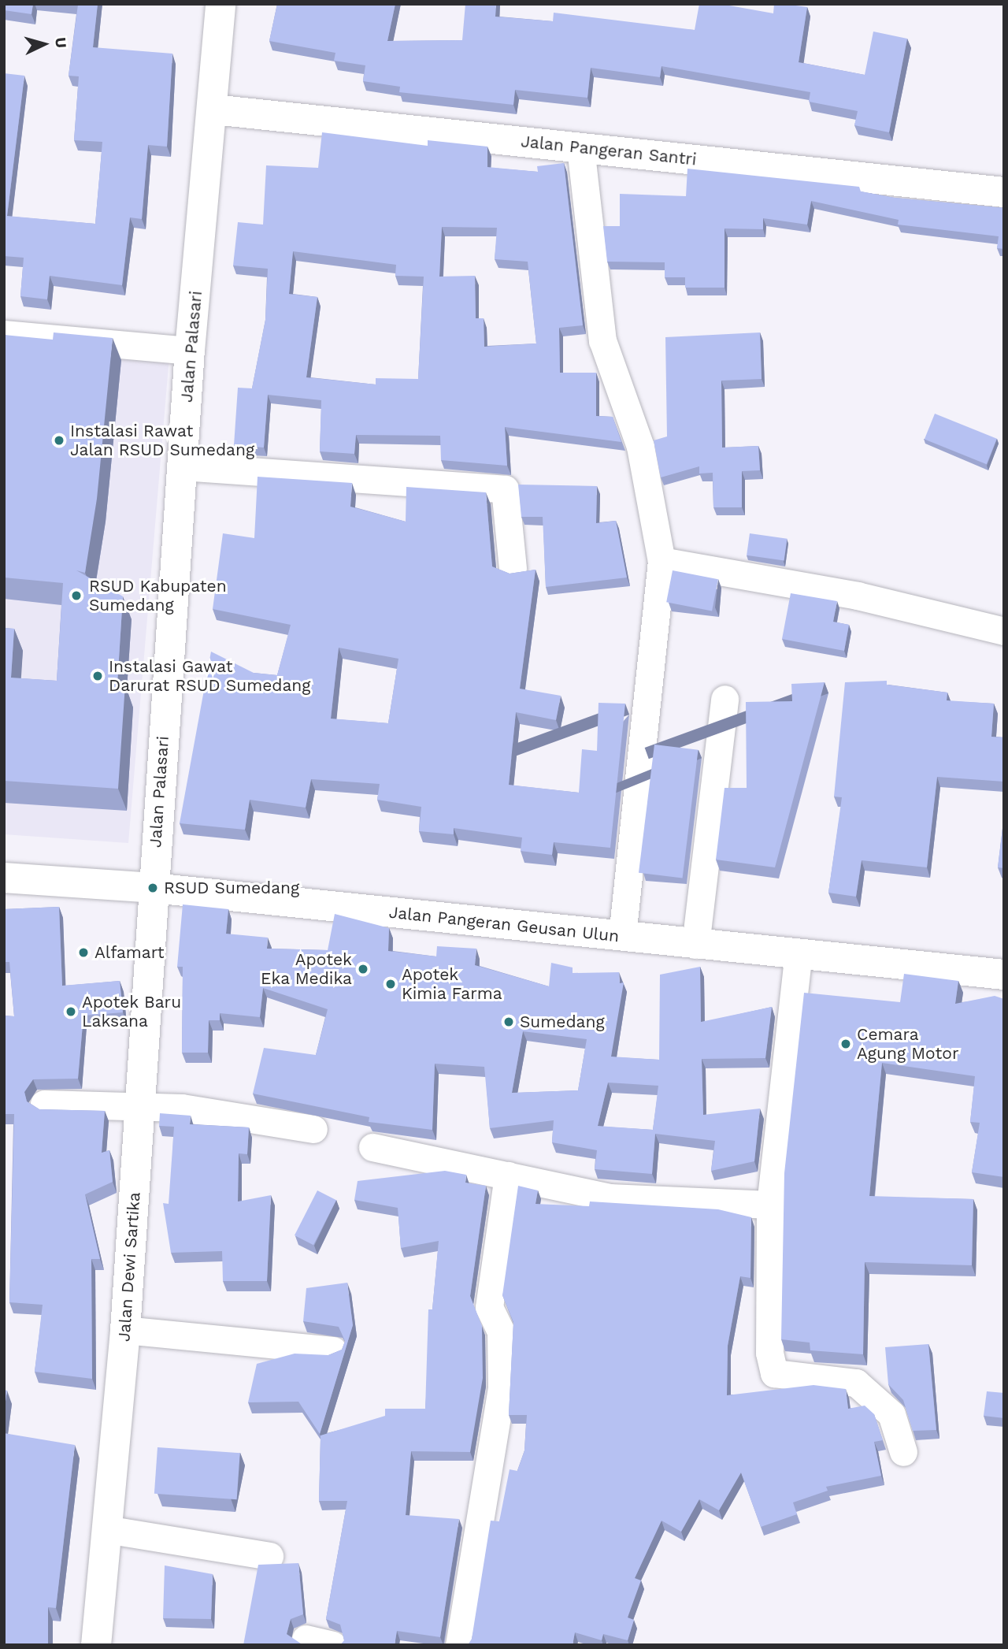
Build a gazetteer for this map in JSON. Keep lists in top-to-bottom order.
{
  "streets": {
    "street": [
      "Jalan Pangeran Santri",
      "Jalan Palasari",
      "Jalan Pangeran Geusan Ulun",
      "Jalan Dewi Sartika"
    ]
  },
  "crossings": [
    ["Jalan Pangeran Santri", "Jalan Palasari"],
    ["Jalan Palasari", "Jalan Pangeran Geusan Ulun"],
    ["Jalan Palasari", "Jalan Dewi Sartika"],
    ["Jalan Pangeran Geusan Ulun", "Jalan Dewi Sartika"]
  ],
  "places": [
    "Instalasi Rawat Jalan RSUD Sumedang",
    "RSUD Kabupaten Sumedang",
    "Instalasi Gawat Darurat RSUD Sumedang",
    "RSUD Sumedang",
    "Alfamart",
    "Apotek Eka Medika",
    "Apotek Kimia Farma",
    "Apotek Baru Laksana",
    "Sumedang",
    "Cemara Agung Motor"
  ],
  "north": "right"
}
